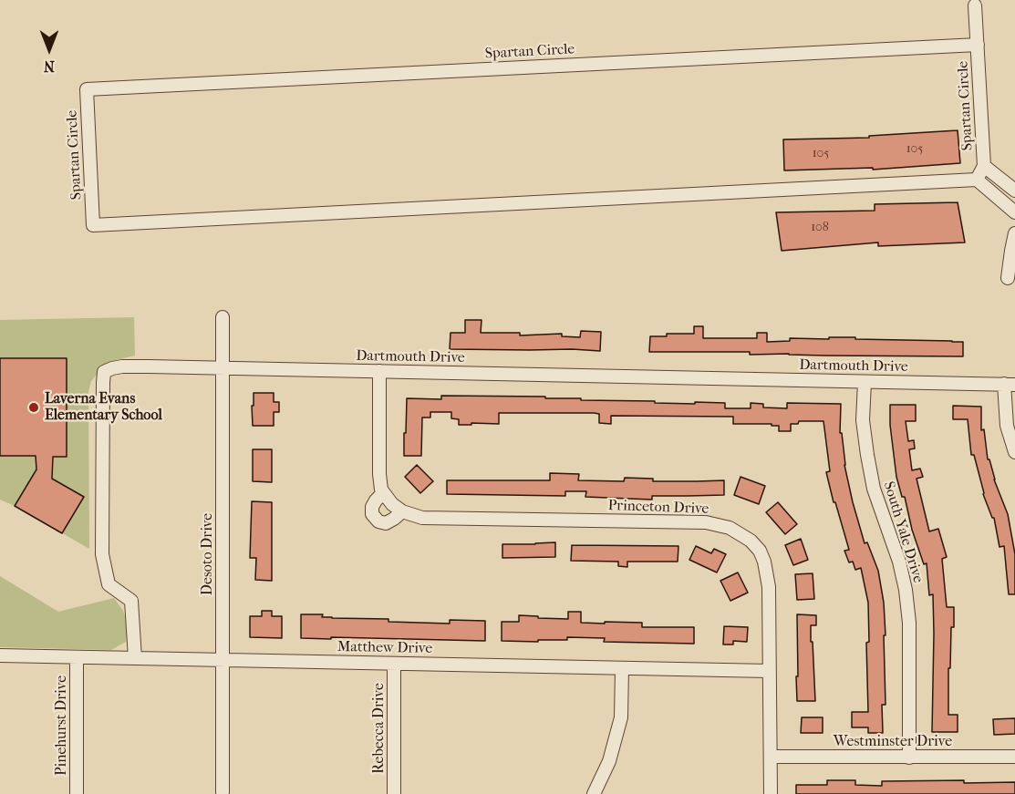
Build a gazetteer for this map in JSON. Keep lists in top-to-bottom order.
{
  "streets": {
    "street": [
      "Spartan Circle",
      "Dartmouth Drive",
      "Princeton Drive",
      "South Yale Drive",
      "Desoto Drive",
      "Matthew Drive",
      "Pinehurst Drive",
      "Rebecca Drive",
      "Westminster Drive"
    ]
  },
  "crossings": [
    ["Dartmouth Drive", "South Yale Drive"],
    ["Dartmouth Drive", "Desoto Drive"],
    ["Dartmouth Drive", "Matthew Drive"],
    ["Princeton Drive", "Matthew Drive"],
    ["Princeton Drive", "Westminster Drive"],
    ["South Yale Drive", "Westminster Drive"],
    ["Desoto Drive", "Matthew Drive"],
    ["Matthew Drive", "Pinehurst Drive"],
    ["Matthew Drive", "Rebecca Drive"]
  ],
  "places": ["Laverna Evans Elementary School"],
  "house_numbers": ["105", "105", "108"],
  "north": "bottom"
}
